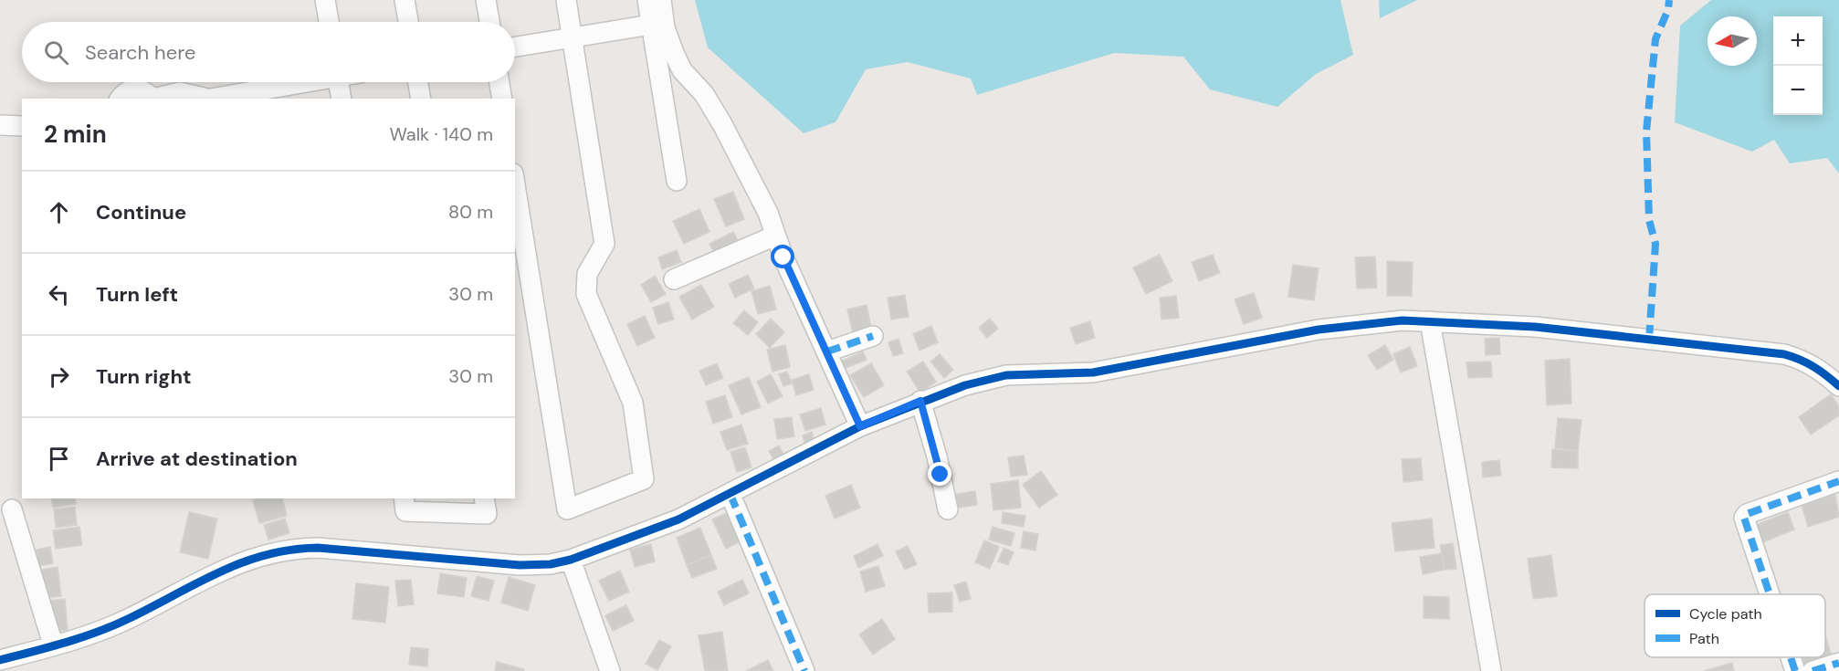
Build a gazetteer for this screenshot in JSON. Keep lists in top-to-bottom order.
{
  "legend": ["Cycle path", "Path"],
  "north": "left",
  "page": {
    "map_buttons": ["+", "−"],
    "search": "Search here",
    "heading": ["2 min", "Walk · 140 m"],
    "list": [
      ["Continue", "80 m"],
      ["Turn left", "30 m"],
      ["Turn right", "30 m"],
      "Arrive at destination"
    ]
  }
}
